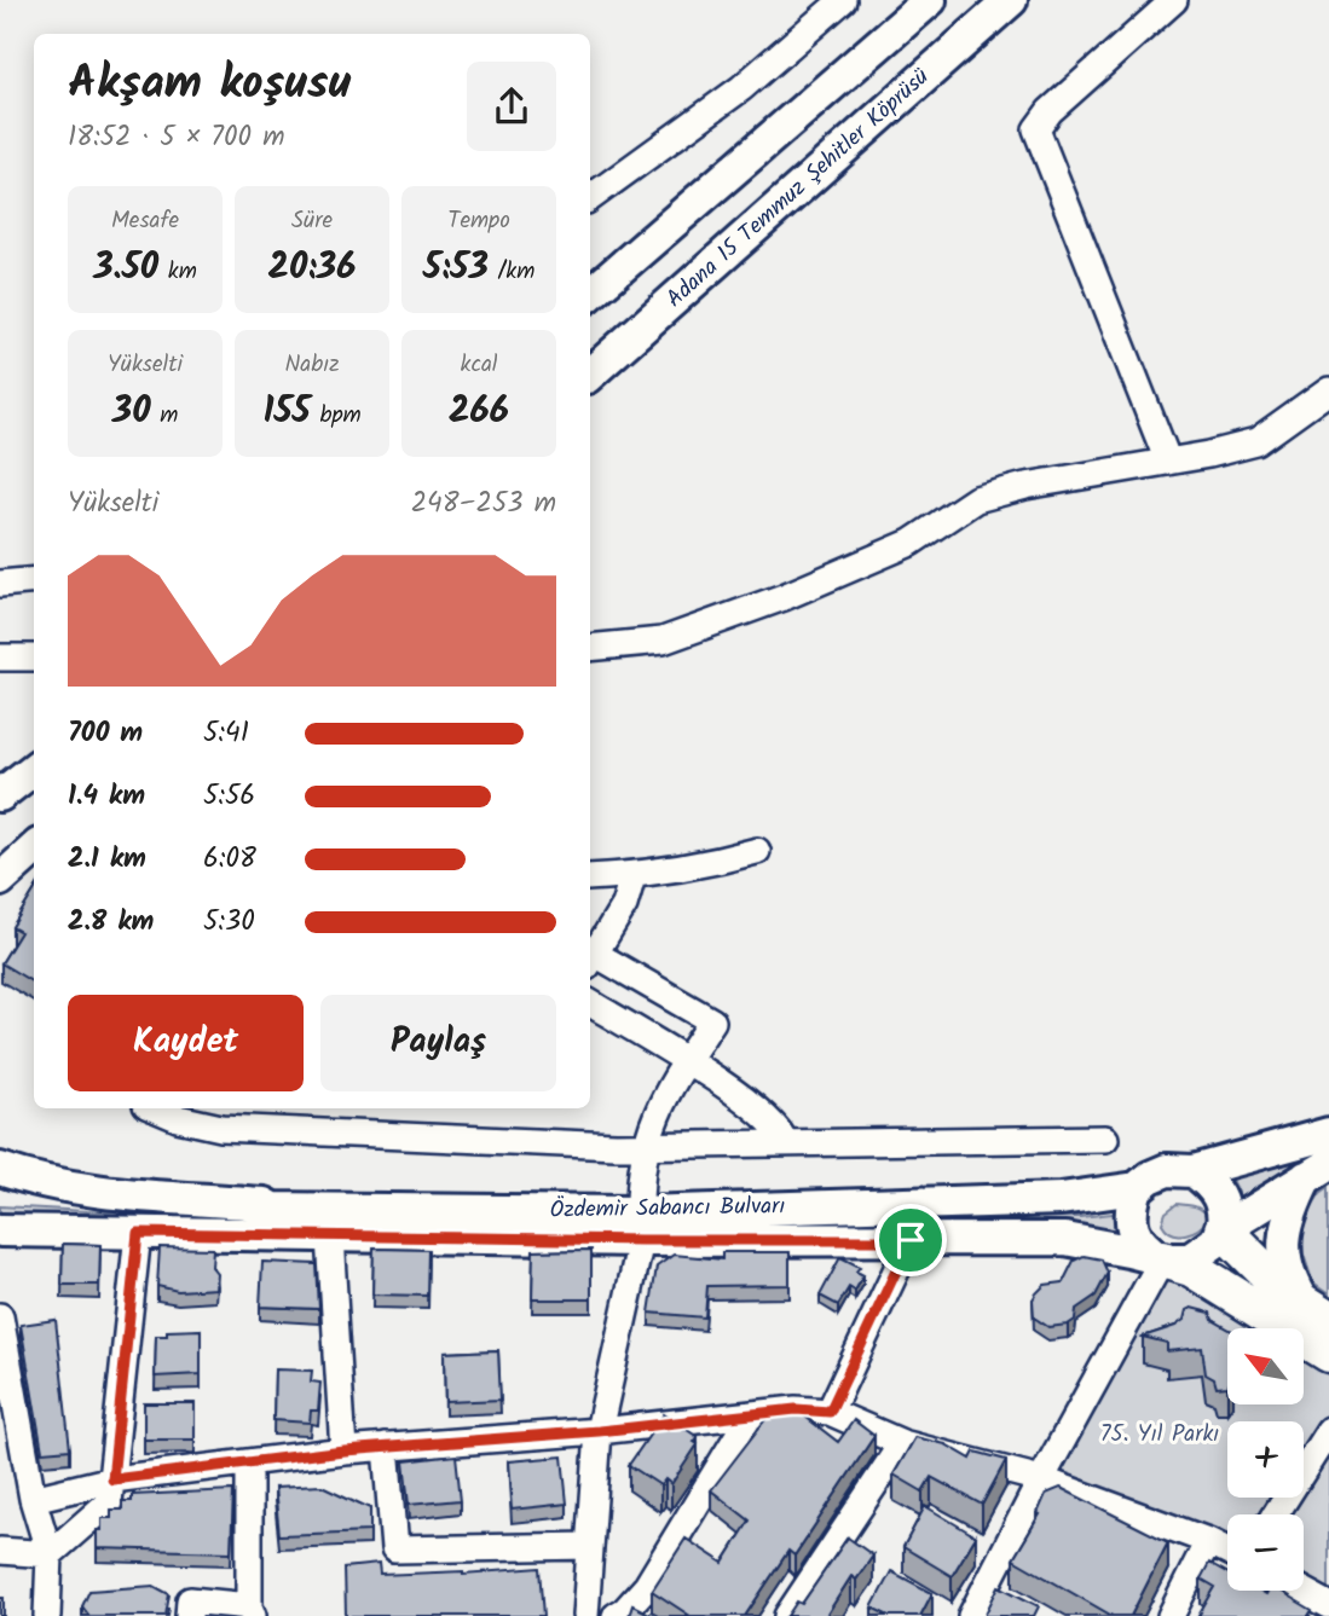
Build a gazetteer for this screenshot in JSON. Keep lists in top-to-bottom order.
{
  "streets": {
    "main road": ["Adana 15 Temmuz Şehitler Köprüsü", "Özdemir Sabancı Bulvarı"]
  },
  "parks": ["75. Yıl Parkı"],
  "north": "top left",
  "page": {
    "heading": ["Akşam koşusu", "18:52 · 5 × 700 m"],
    "stats": [
      ["Mesafe", "3.50 km"],
      ["Süre", "20:36"],
      ["Tempo", "5:53 /km"],
      ["Yükselti", "30 m"],
      ["Nabız", "155 bpm"],
      ["kcal", "266"]
    ],
    "chart": ["Yükselti", "248–253 m"],
    "list": [
      {
        "name": "700 m",
        "note": "5:41"
      },
      {
        "name": "1.4 km",
        "note": "5:56"
      },
      {
        "name": "2.1 km",
        "note": "6:08"
      },
      {
        "name": "2.8 km",
        "note": "5:30"
      }
    ],
    "buttons": ["Kaydet", "Paylaş"],
    "map_buttons": ["+", "−"]
  }
}
